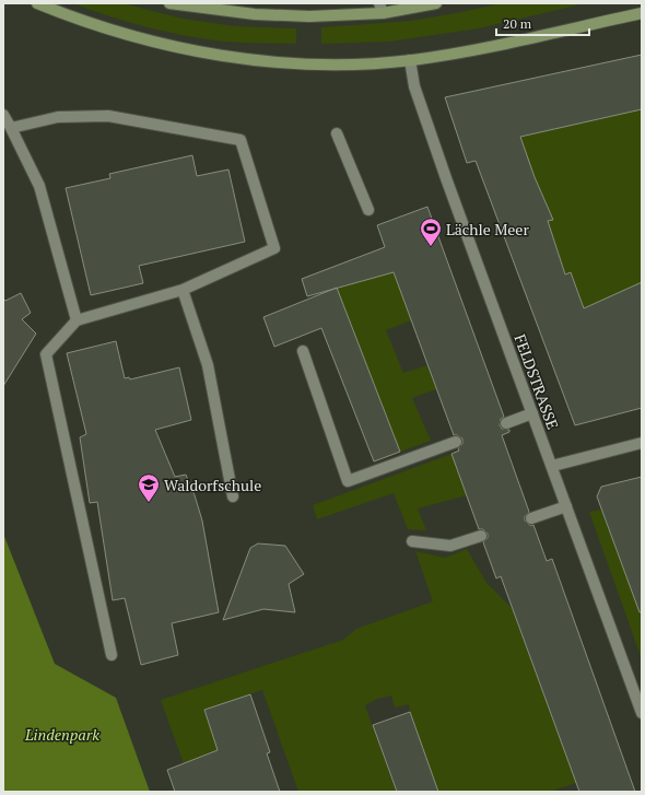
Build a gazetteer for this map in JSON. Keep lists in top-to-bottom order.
{
  "streets": {
    "street": ["FELDSTRASSE"]
  },
  "parks": ["Lindenpark"],
  "places": {
    "sports": ["Lächle Meer"],
    "school or university": ["Waldorfschule"]
  },
  "scale_bar": "20 m"
}
